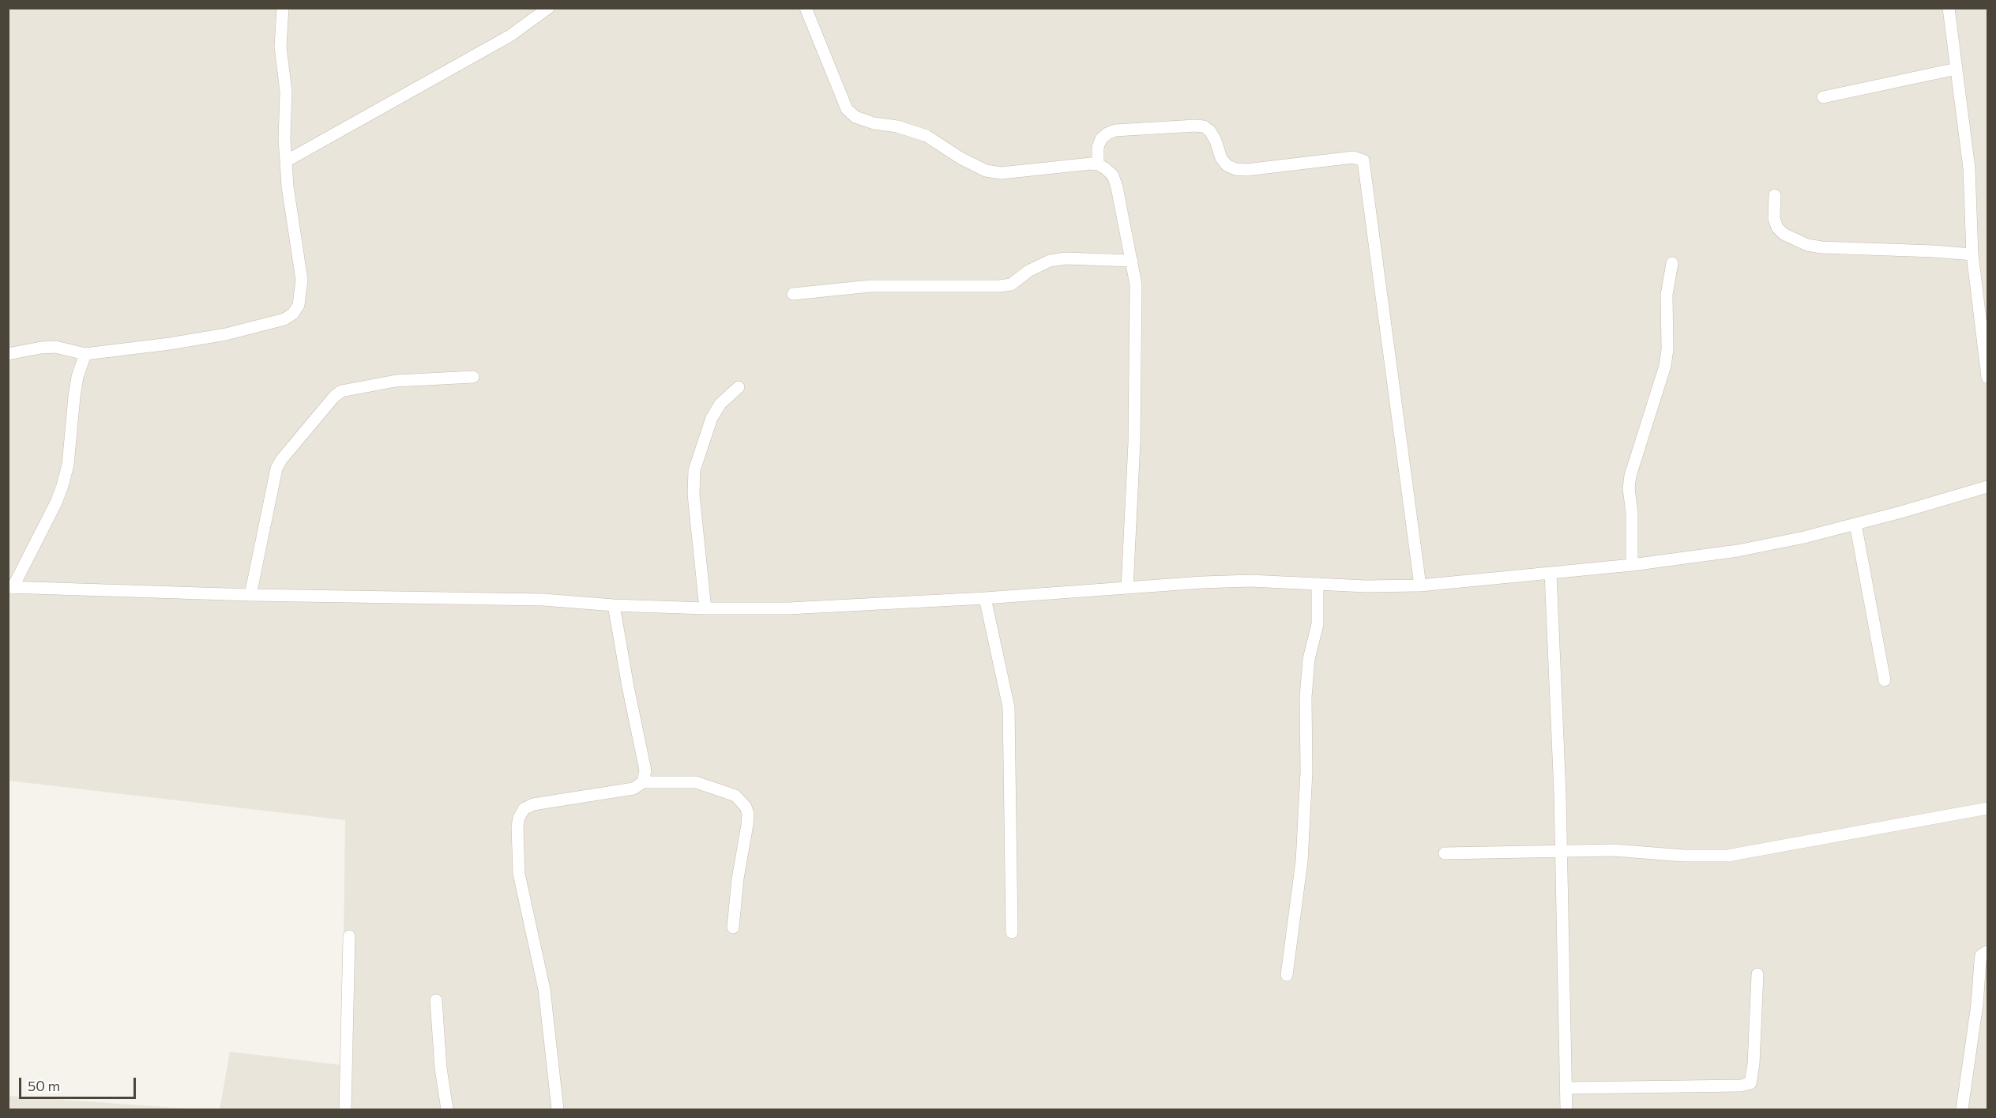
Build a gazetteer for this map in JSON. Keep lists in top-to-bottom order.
{
  "scale_bar": "50 m"
}
